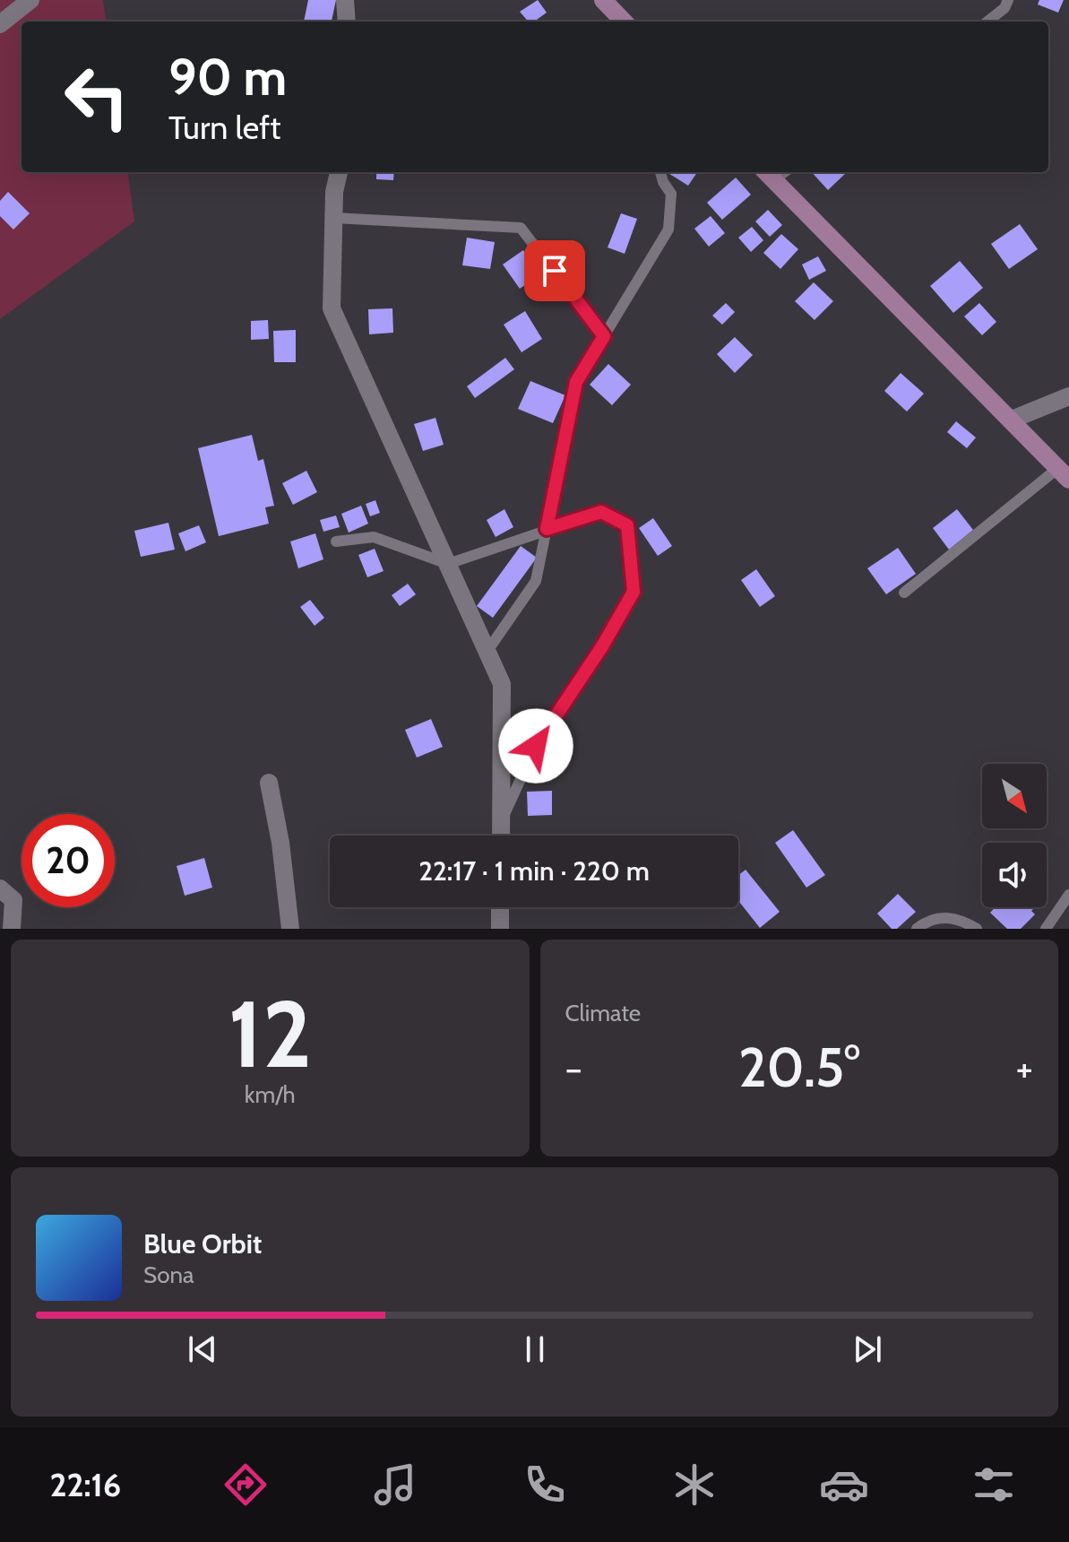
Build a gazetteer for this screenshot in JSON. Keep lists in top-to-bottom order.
{
  "north": "bottom right",
  "page": {
    "turn": ["90 m", "Turn left"],
    "limit": "20",
    "trip": "22:17 · 1 min · 220 m",
    "tile": [
      ["12", "km/h"],
      "Climate"
    ],
    "heat": ["−", "20.5°", "+"],
    "song": ["Blue Orbit", "Sona"],
    "tabs": "22:16"
  }
}
